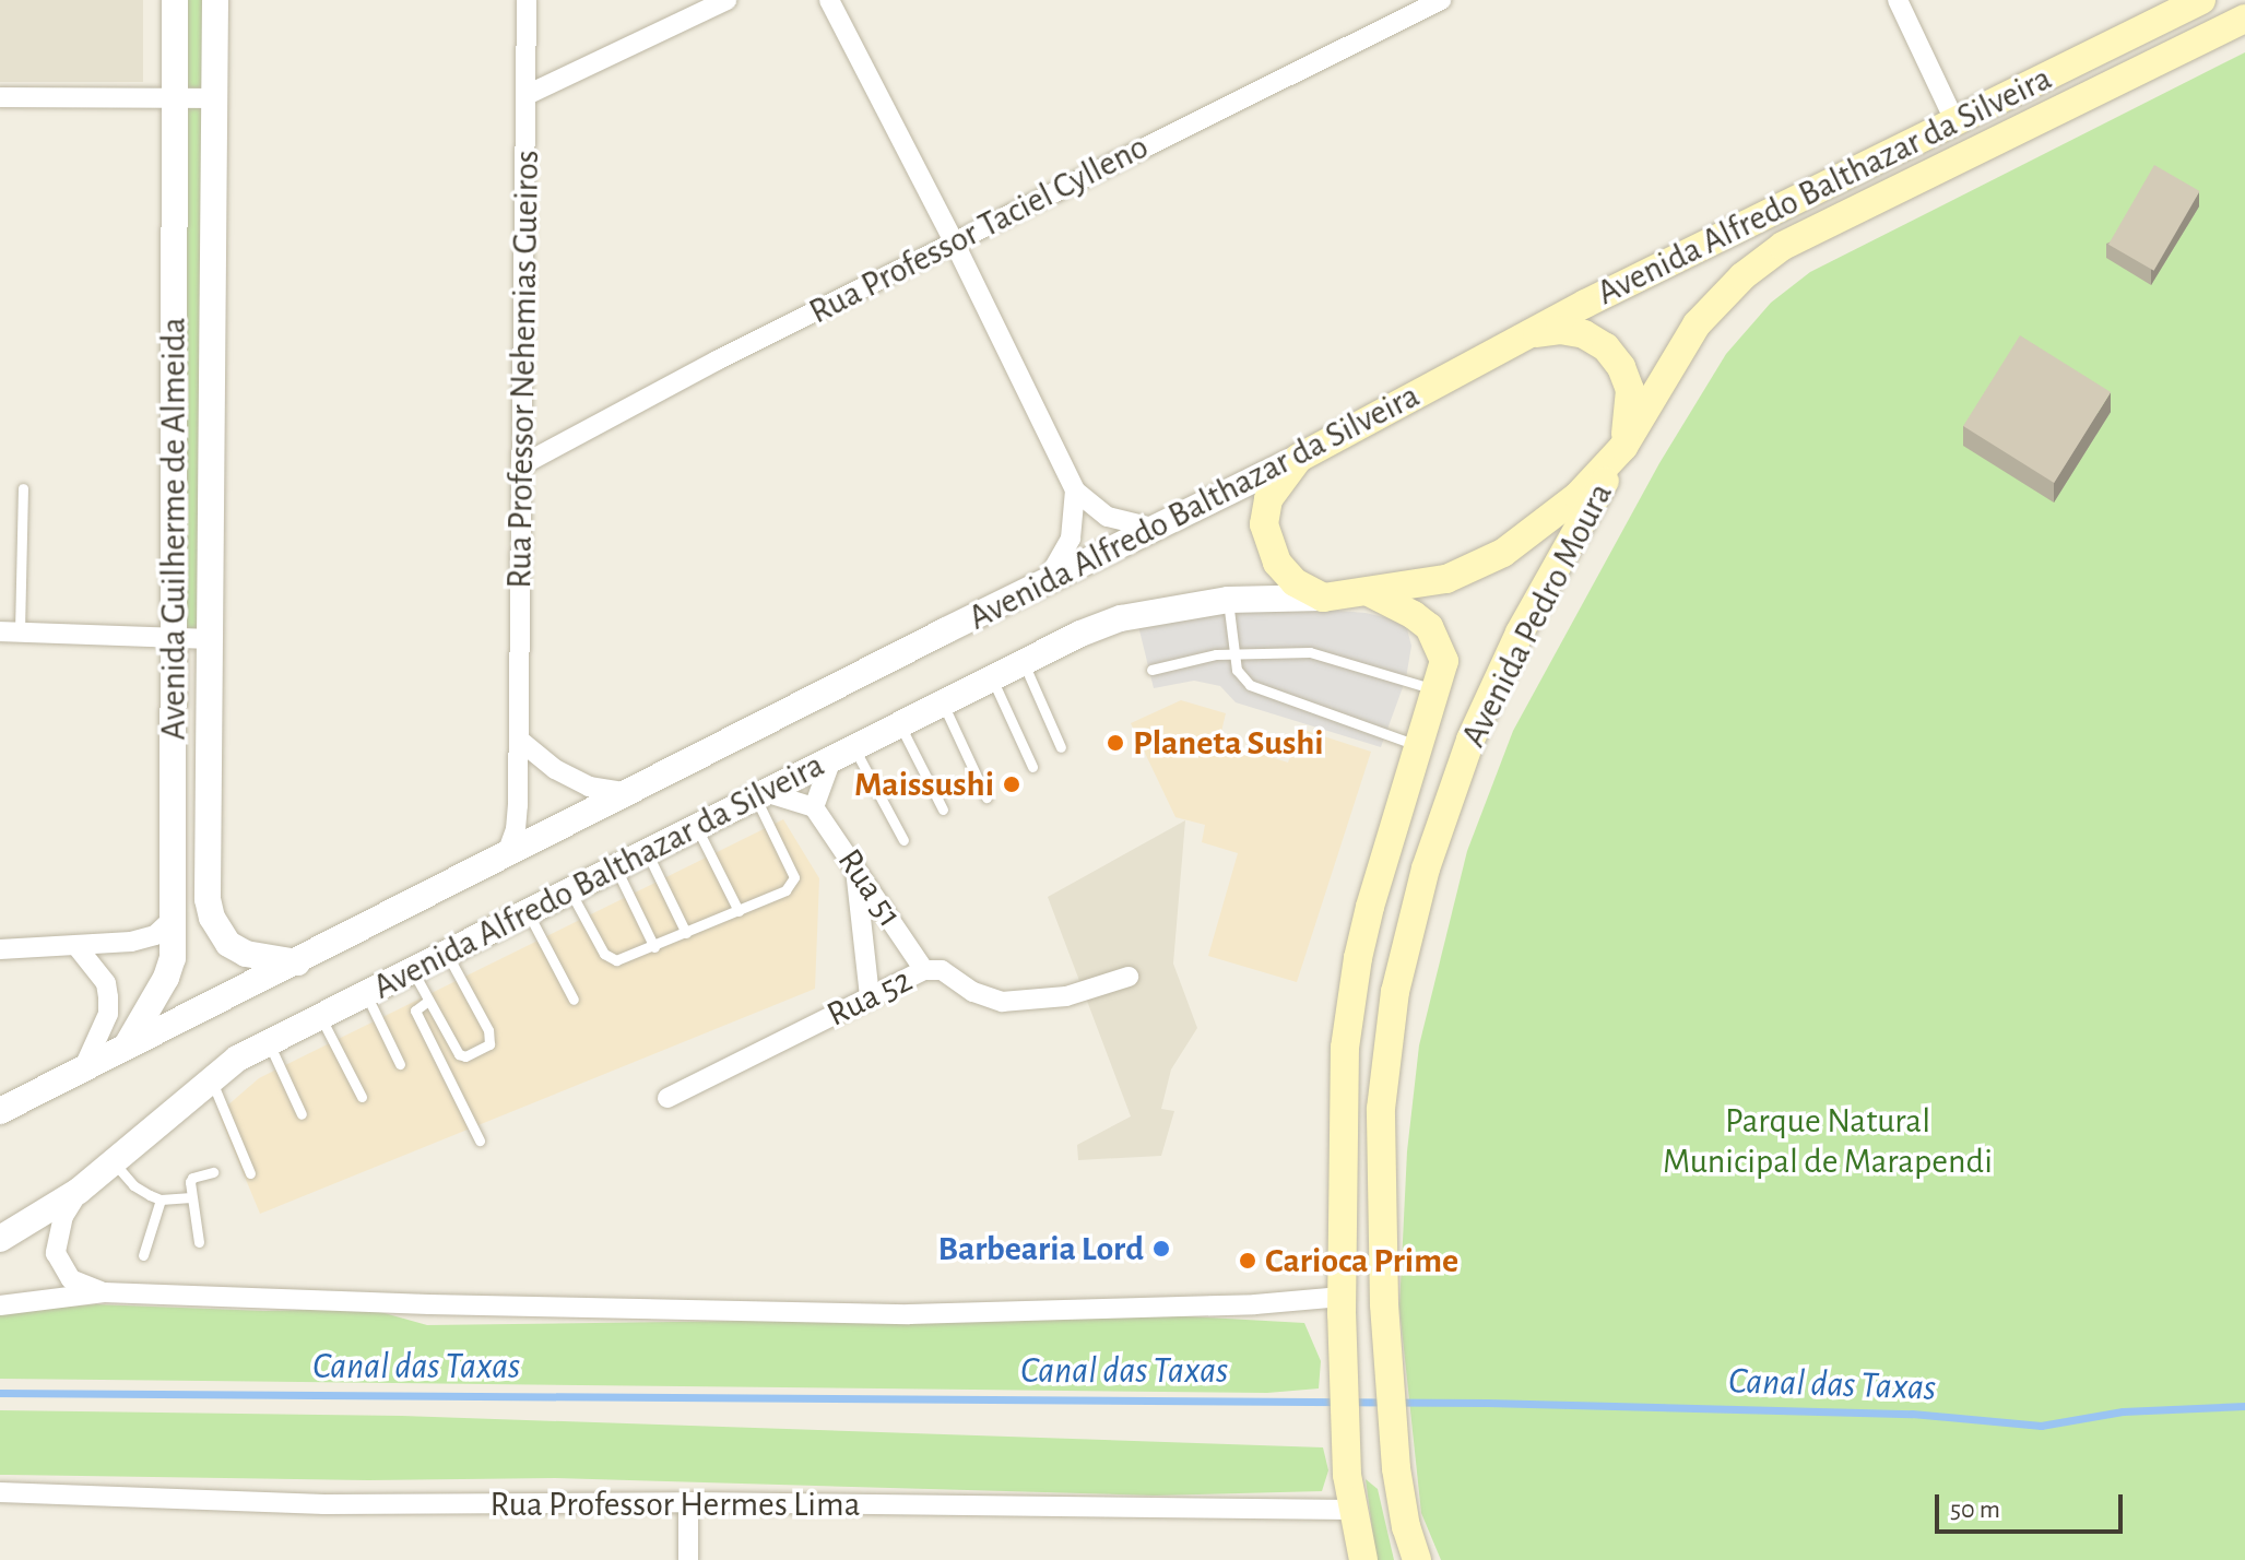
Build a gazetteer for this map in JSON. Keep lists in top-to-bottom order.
{
  "streets": {
    "main road": ["Avenida Alfredo Balthazar da Silveira", "Avenida Pedro Moura"],
    "street": [
      "Rua Professor Taciel Cylleno",
      "Rua Professor Nehemias Gueiros",
      "Avenida Guilherme de Almeida",
      "Rua 51",
      "Rua 52",
      "Rua Professor Hermes Lima"
    ]
  },
  "crossings": [
    ["Avenida Alfredo Balthazar da Silveira", "Rua Professor Nehemias Gueiros"],
    ["Avenida Alfredo Balthazar da Silveira", "Avenida Guilherme de Almeida"],
    ["Avenida Alfredo Balthazar da Silveira", "Avenida Pedro Moura"],
    ["Rua Professor Taciel Cylleno", "Rua Professor Nehemias Gueiros"],
    ["Avenida Pedro Moura", "Rua Professor Hermes Lima"],
    ["Rua 51", "Rua 52"]
  ],
  "water": ["Canal das Taxas"],
  "parks": ["Parque Natural Municipal de Marapendi"],
  "places": [
    "Planeta Sushi",
    "Maissushi",
    "Barbearia Lord",
    "Carioca Prime"
  ],
  "scale_bar": "50 m"
}
